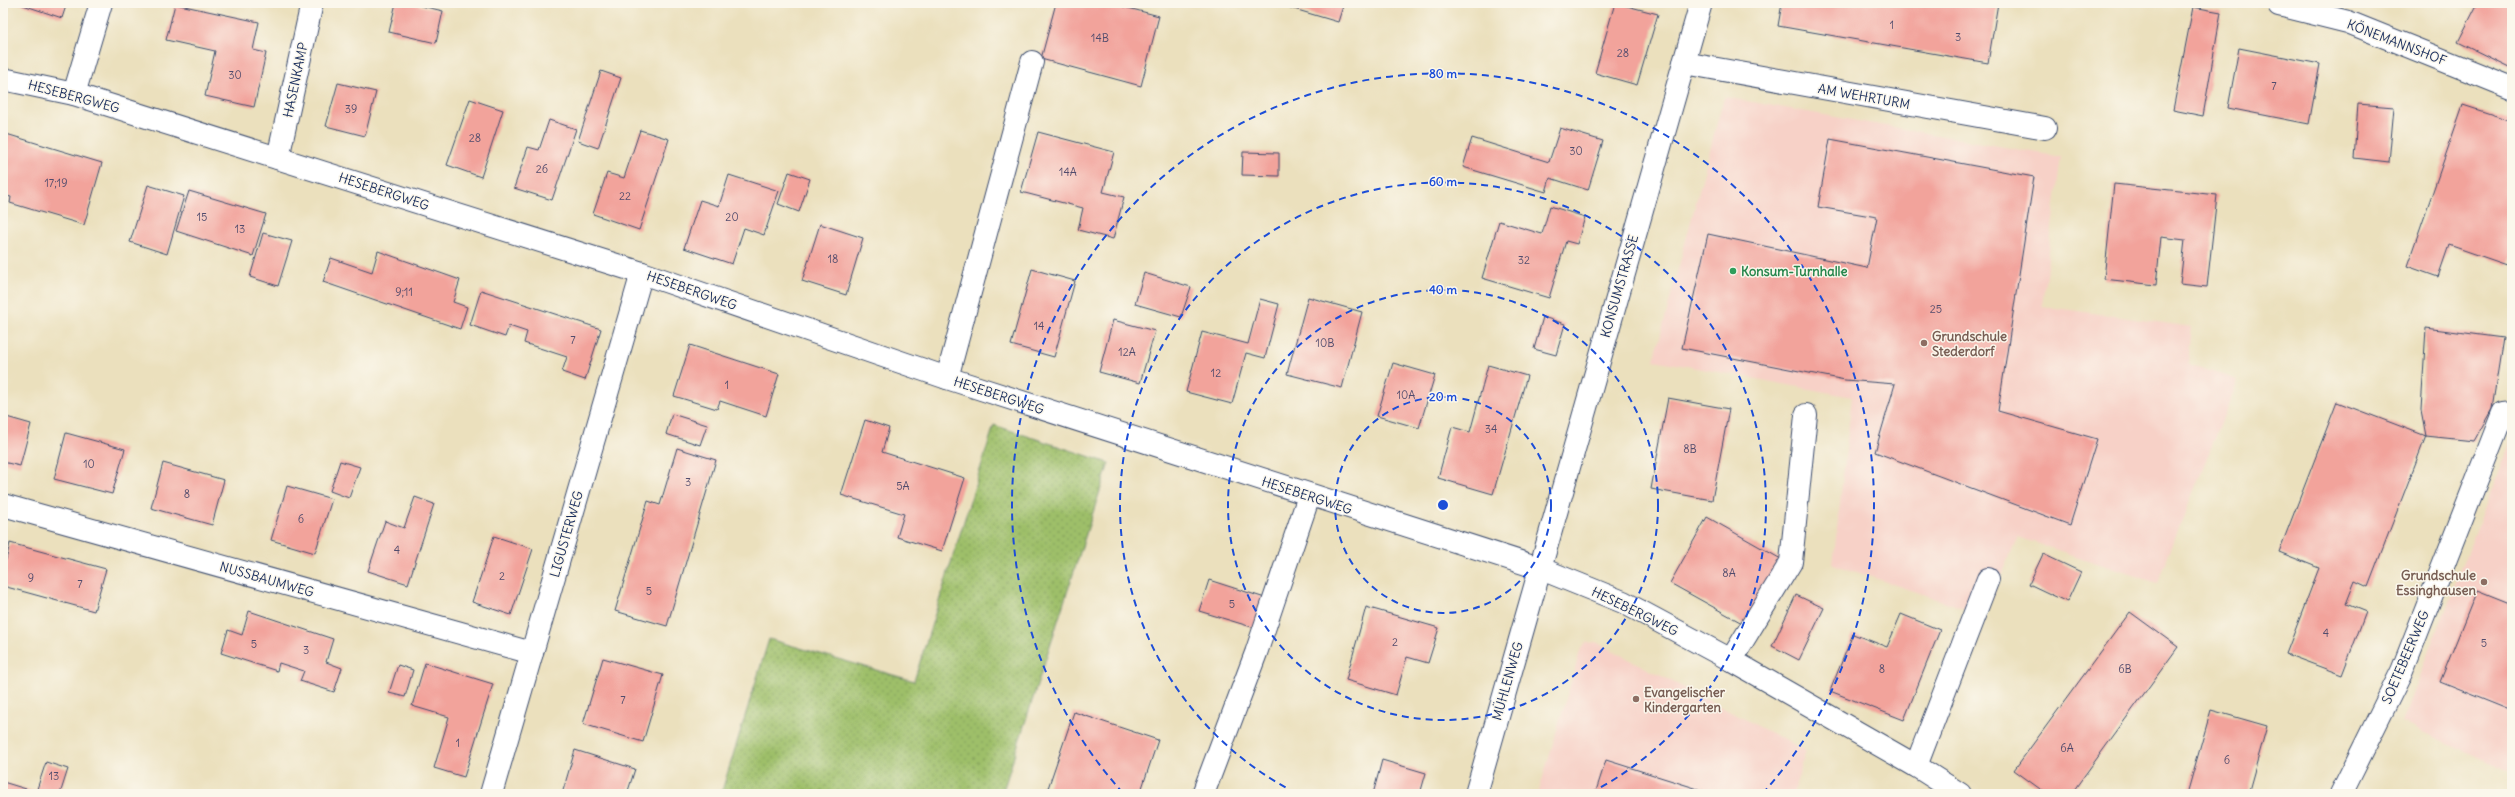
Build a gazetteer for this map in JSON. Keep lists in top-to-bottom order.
{
  "streets": {
    "street": [
      "KÖNEMANNSHOF",
      "HASENKAMP",
      "HESEBERGWEG",
      "AM WEHRTURM",
      "KONSUMSTRASSE",
      "LIGUSTERWEG",
      "NUSSBAUMWEG",
      "SOETEBEERWEG",
      "MÜHLENWEG"
    ]
  },
  "crossings": [
    ["HASENKAMP", "HESEBERGWEG"],
    ["HESEBERGWEG", "KONSUMSTRASSE"],
    ["HESEBERGWEG", "LIGUSTERWEG"],
    ["HESEBERGWEG", "MÜHLENWEG"],
    ["AM WEHRTURM", "KONSUMSTRASSE"],
    ["KONSUMSTRASSE", "MÜHLENWEG"],
    ["LIGUSTERWEG", "NUSSBAUMWEG"]
  ],
  "places": [
    "Konsum-Turnhalle",
    "Grundschule Stederdorf",
    "Grundschule Essinghausen",
    "Evangelischer Kindergarten"
  ],
  "house_numbers": [
    "1",
    "3",
    "14B",
    "28",
    "30",
    "7",
    "39",
    "28",
    "30",
    "26",
    "14A",
    "17;19",
    "22",
    "15",
    "20",
    "13",
    "18",
    "32",
    "9;11",
    "25",
    "14",
    "7",
    "10B",
    "12A",
    "12",
    "1",
    "10A",
    "34",
    "8B",
    "10",
    "3",
    "5A",
    "8",
    "6",
    "4",
    "8A",
    "2",
    "9",
    "7",
    "5",
    "5",
    "4",
    "2",
    "5",
    "5",
    "3",
    "8",
    "6B",
    "7",
    "1",
    "6A",
    "6",
    "13"
  ],
  "rings": [
    "80 m",
    "60 m",
    "40 m",
    "20 m"
  ]
}
